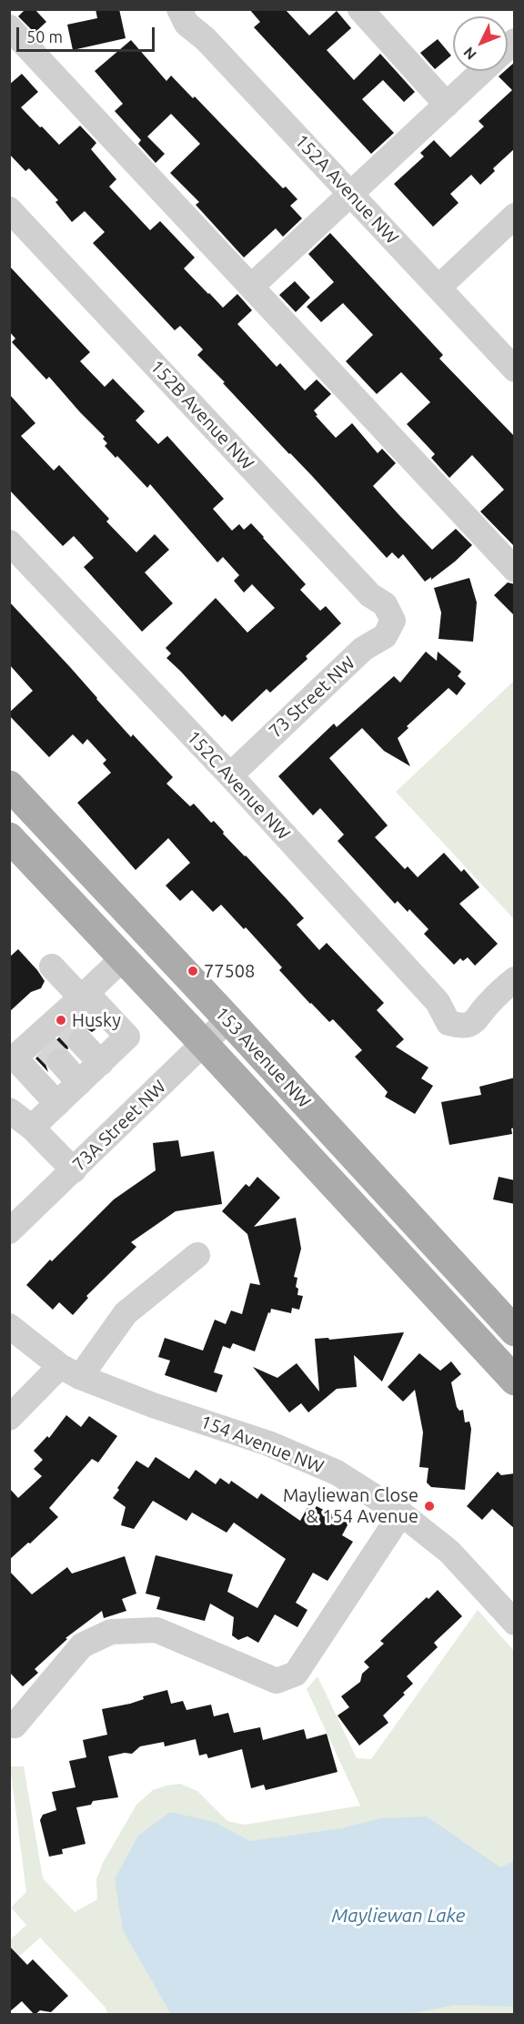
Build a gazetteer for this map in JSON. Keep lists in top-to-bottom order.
{
  "streets": {
    "main road": ["153 Avenue NW"],
    "street": [
      "152A Avenue NW",
      "152B Avenue NW",
      "73 Street NW",
      "152C Avenue NW",
      "73A Street NW",
      "154 Avenue NW"
    ]
  },
  "crossings": [
    ["152B Avenue NW", "73 Street NW"],
    ["73 Street NW", "152C Avenue NW"],
    ["153 Avenue NW", "73A Street NW"]
  ],
  "water": ["Mayliewan Lake"],
  "places": ["77508", "Husky", "Mayliewan Close & 154 Avenue"],
  "scale_bar": "50 m",
  "north": "bottom left"
}
